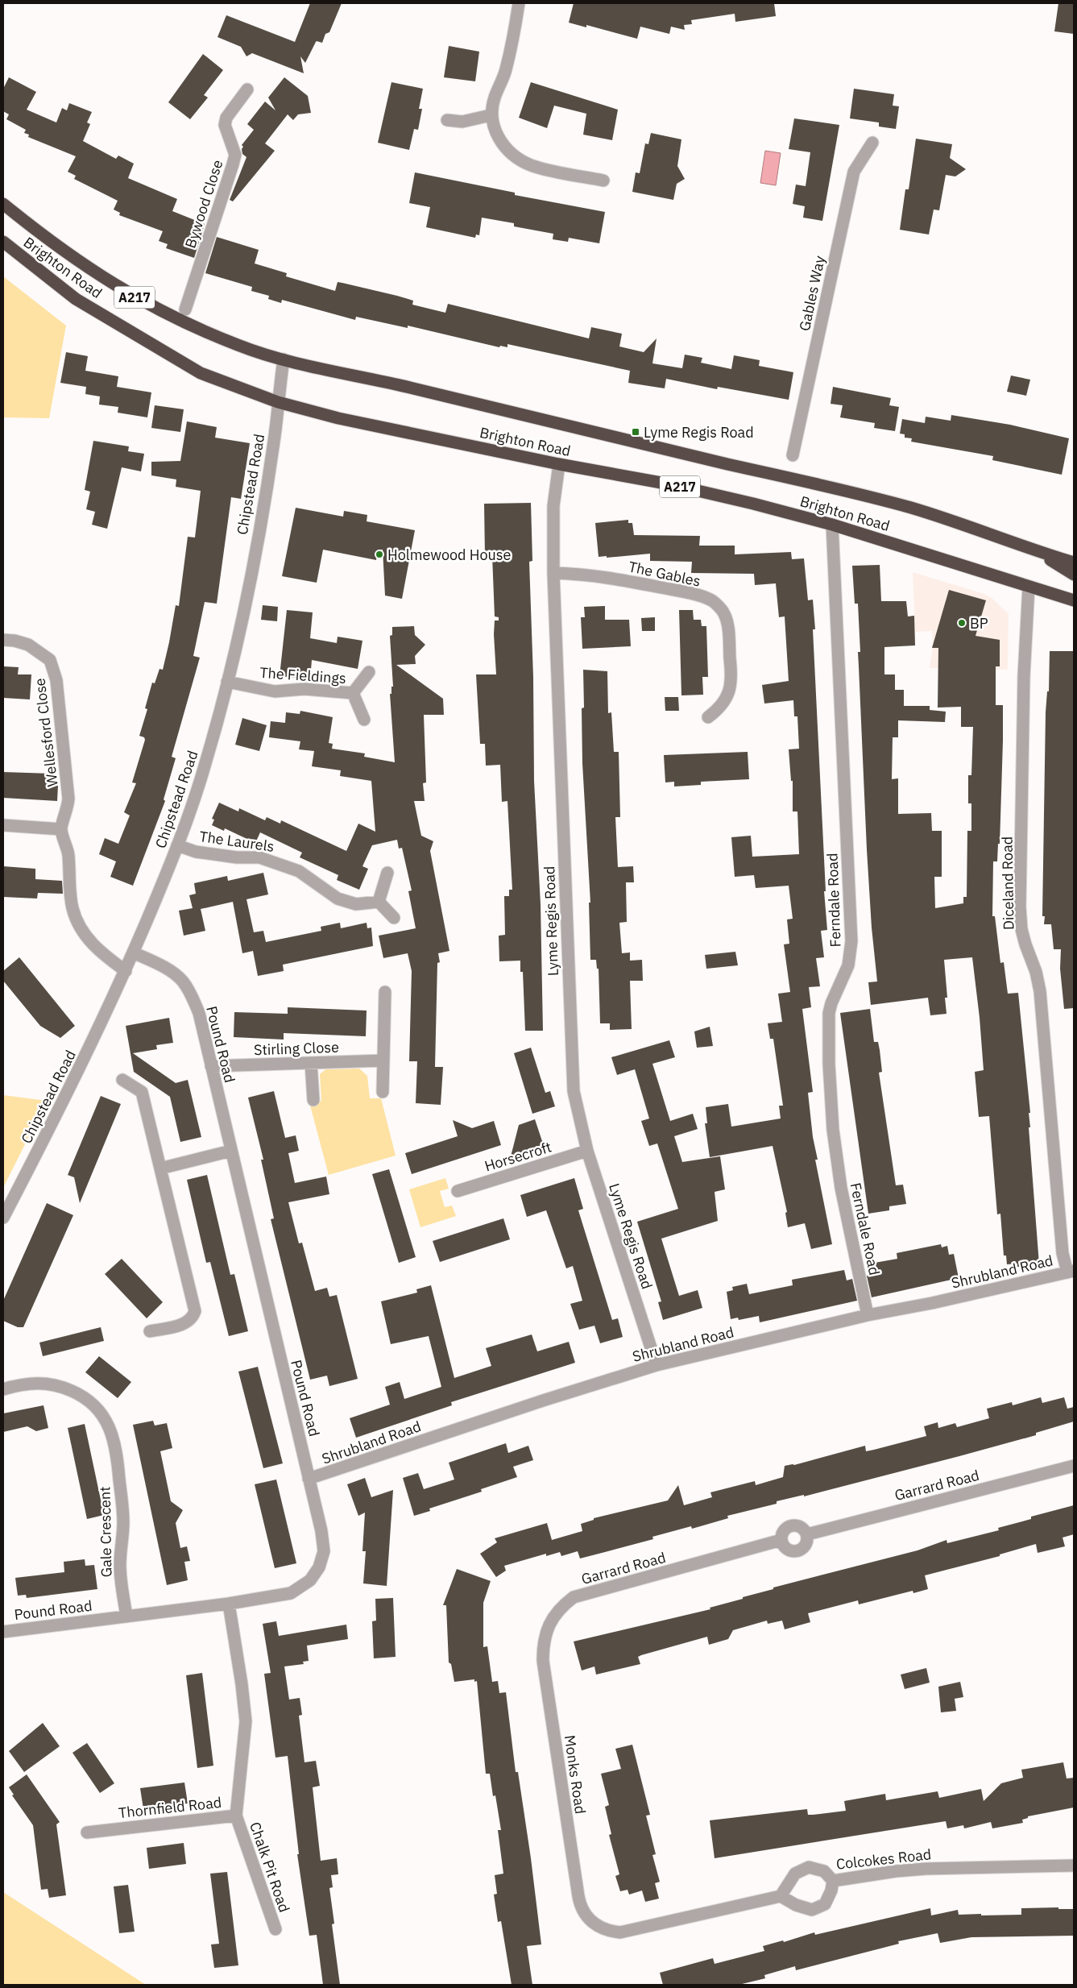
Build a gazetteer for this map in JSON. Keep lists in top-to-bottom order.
{
  "streets": {
    "highway": ["Brighton Road", "A217"],
    "street": [
      "Bywood Close",
      "Gables Way",
      "Chipstead Road",
      "The Gables",
      "The Fieldings",
      "Wellesford Close",
      "The Laurels",
      "Diceland Road",
      "Ferndale Road",
      "Lyme Regis Road",
      "Pound Road",
      "Stirling Close",
      "Horsecroft",
      "Shrubland Road",
      "Garrard Road",
      "Gale Crescent",
      "Monks Road",
      "Thornfield Road",
      "Colcokes Road",
      "Chalk Pit Road"
    ]
  },
  "crossings": [
    ["Brighton Road", "Chipstead Road"],
    ["Brighton Road", "Diceland Road"],
    ["Brighton Road", "Ferndale Road"],
    ["Brighton Road", "Lyme Regis Road"],
    ["Chipstead Road", "The Fieldings"],
    ["Chipstead Road", "The Laurels"],
    ["Chipstead Road", "Pound Road"],
    ["The Gables", "Lyme Regis Road"],
    ["Diceland Road", "Shrubland Road"],
    ["Ferndale Road", "Shrubland Road"],
    ["Lyme Regis Road", "Horsecroft"],
    ["Lyme Regis Road", "Shrubland Road"],
    ["Pound Road", "Stirling Close"],
    ["Pound Road", "Shrubland Road"],
    ["Pound Road", "Gale Crescent"],
    ["Pound Road", "Thornfield Road"],
    ["Garrard Road", "Monks Road"],
    ["Monks Road", "Colcokes Road"],
    ["Thornfield Road", "Chalk Pit Road"]
  ],
  "places": {
    "transit": ["Lyme Regis Road"],
    "other": ["Holmewood House", "BP"]
  }
}
